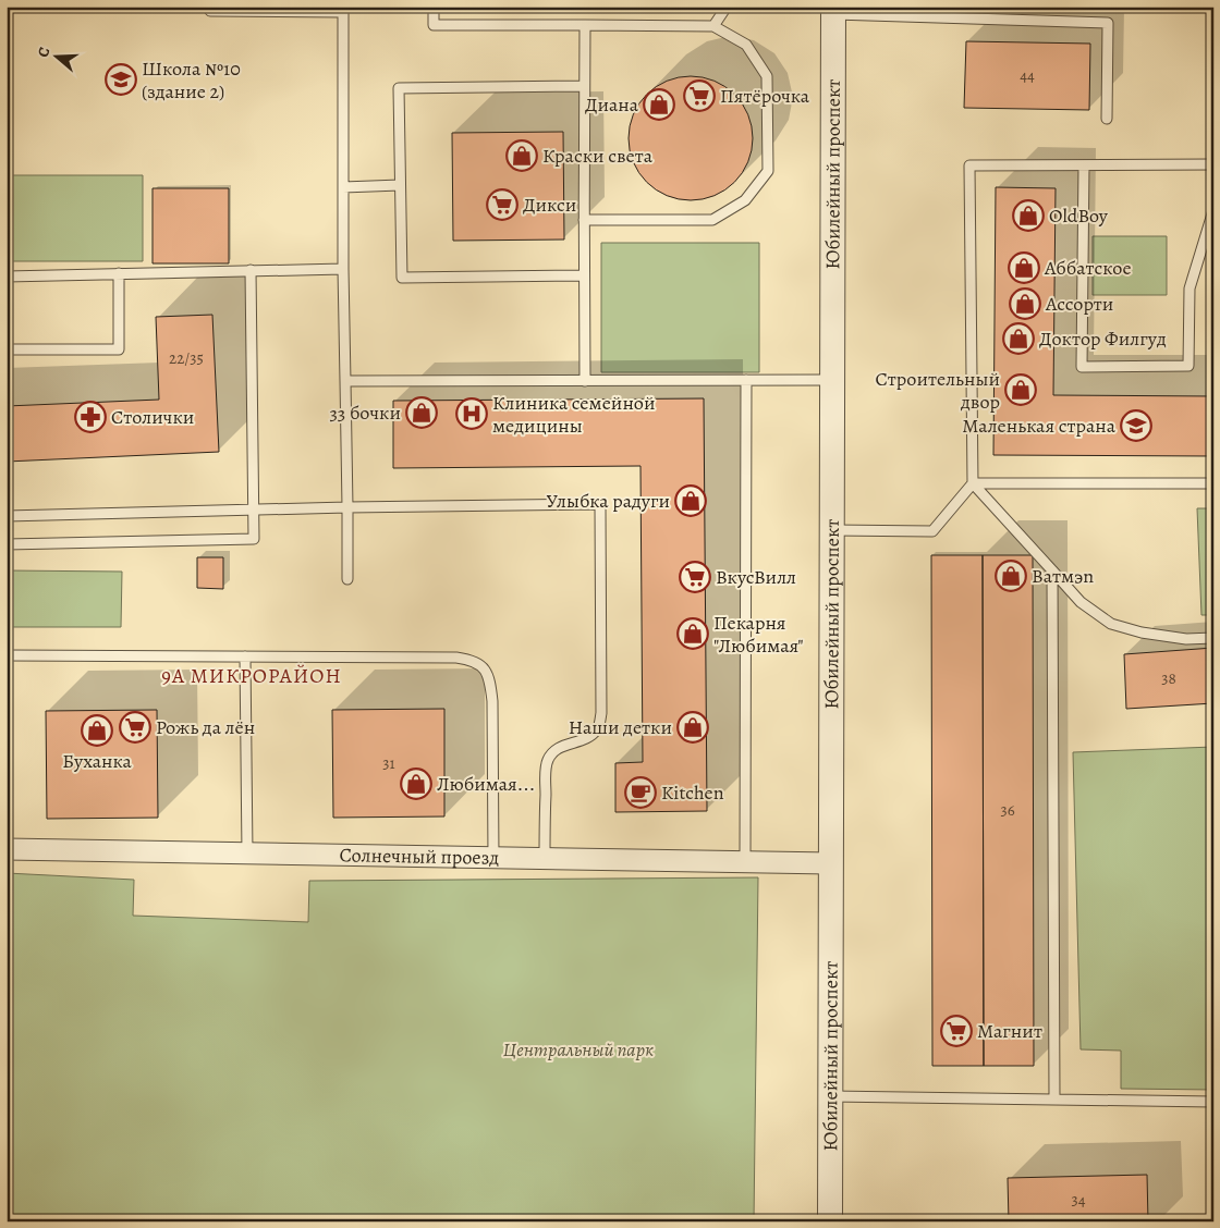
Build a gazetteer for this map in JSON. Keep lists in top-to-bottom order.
{
  "streets": {
    "street": ["Юбилейный проспект", "Солнечный проезд"]
  },
  "crossings": [
    ["Юбилейный проспект", "Солнечный проезд"]
  ],
  "districts": ["9А МИКРОРАЙОН"],
  "parks": ["Центральный парк"],
  "places": {
    "school or university": ["Школа №10 (здание 2)", "Маленькая страна"],
    "supermarket": [
      "Пятёрочка",
      "Дикси",
      "ВкусВилл",
      "Рожь да лён",
      "Магнит"
    ],
    "shop": [
      "Диана",
      "Краски света",
      "OldBoy",
      "Аббатское",
      "Ассорти",
      "Доктор Филгуд",
      "Строительный двор",
      "33 бочки",
      "Улыбка радуги",
      "Ватмэn",
      "Пекарня \"Любимая\"",
      "Наши детки",
      "Буханка",
      "Любимая..."
    ],
    "hospital": ["Клиника семейной медицины"],
    "pharmacy": ["Столички"],
    "cafe": ["Kitchen"]
  },
  "house_numbers": [
    "44",
    "22/35",
    "38",
    "31",
    "36",
    "34"
  ],
  "north": "left"
}
